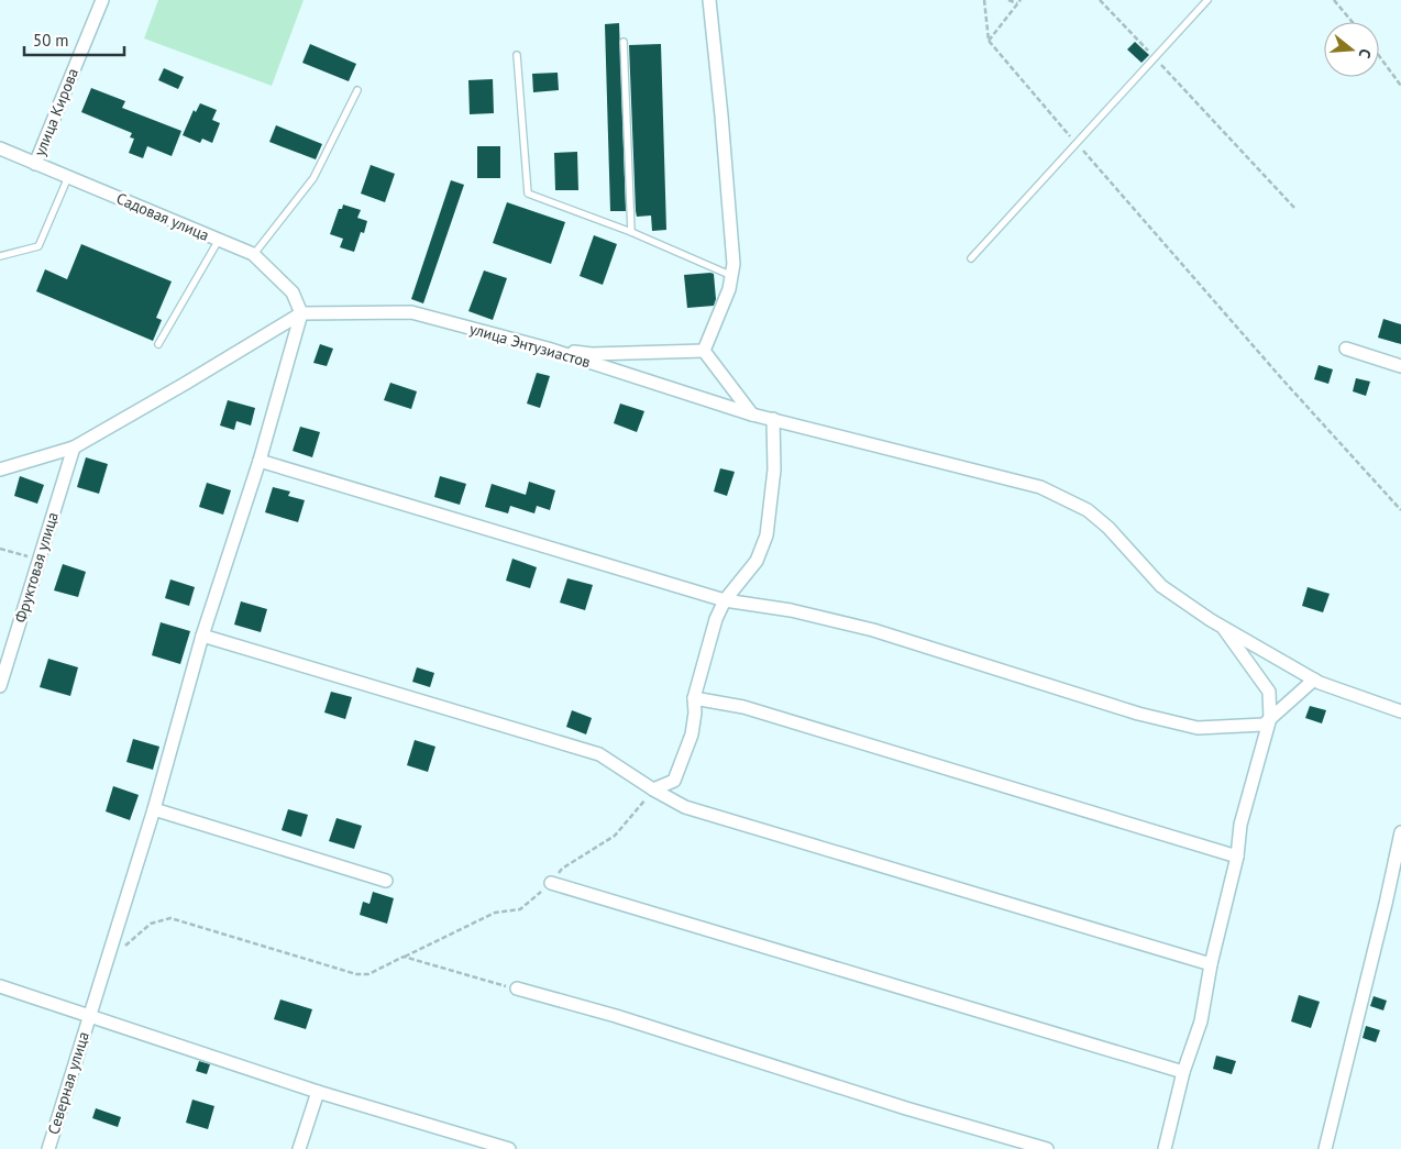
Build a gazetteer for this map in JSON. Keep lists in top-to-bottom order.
{
  "streets": {
    "street": [
      "улица Кирова",
      "Садовая улица",
      "улица Энтузиастов",
      "Фруктовая улица",
      "Северная улица"
    ]
  },
  "crossings": [
    ["улица Кирова", "Садовая улица"],
    ["Садовая улица", "улица Энтузиастов"],
    ["Садовая улица", "Северная улица"],
    ["улица Энтузиастов", "Северная улица"]
  ],
  "scale_bar": "50 m",
  "north": "right"
}
